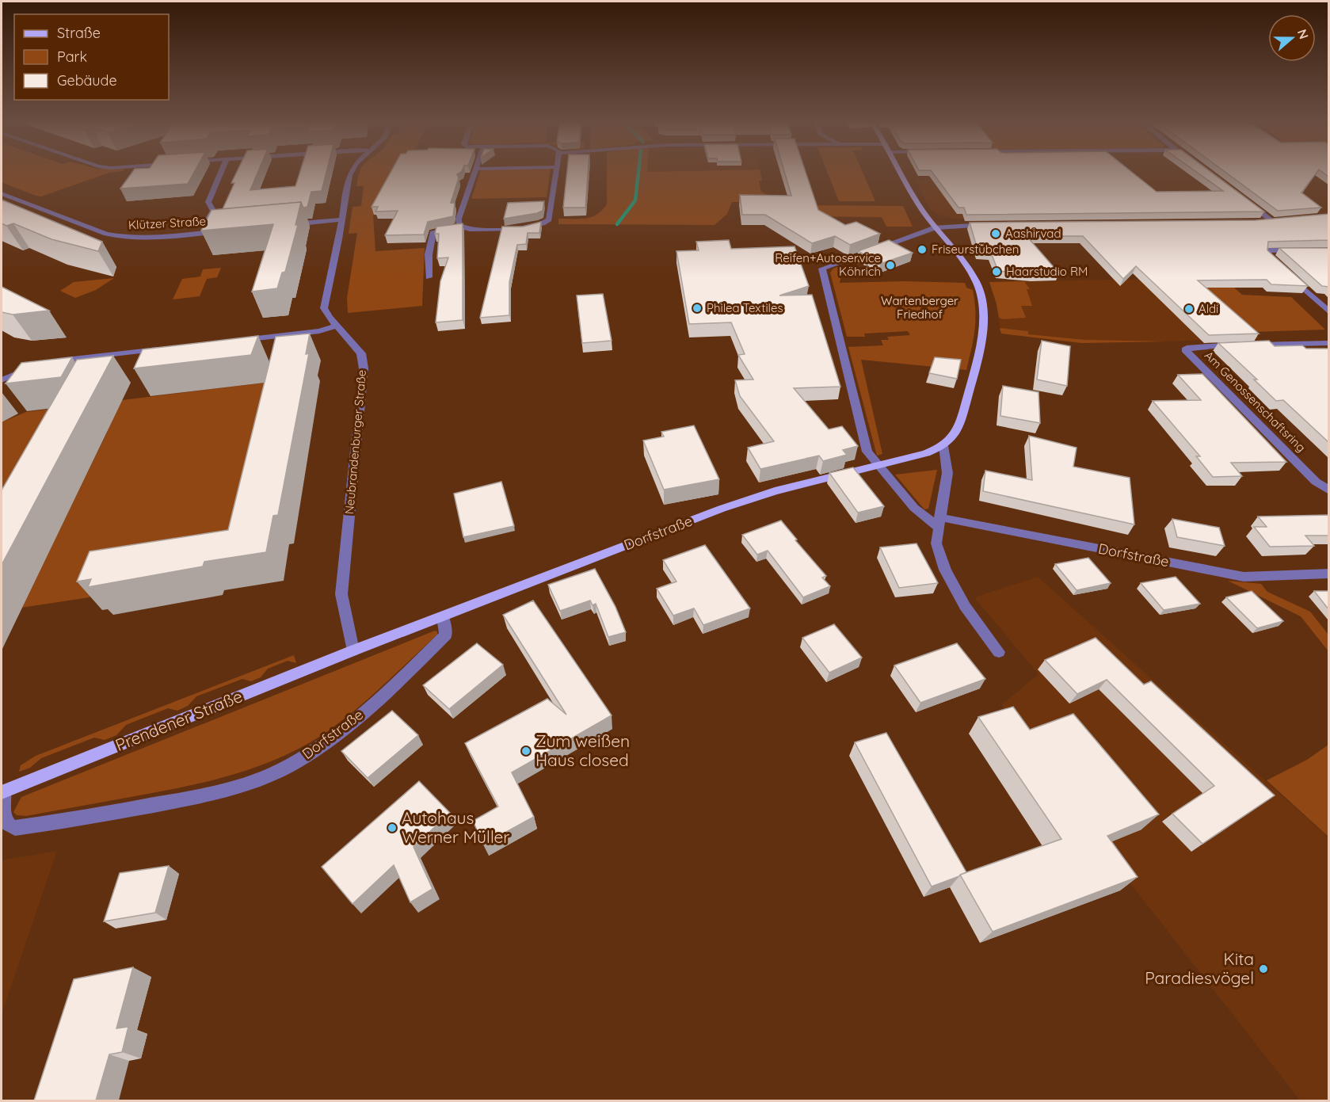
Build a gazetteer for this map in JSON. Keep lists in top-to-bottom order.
{
  "streets": {
    "main road": ["Dorfstraße", "Prendener Straße"],
    "street": ["Klützer Straße", "Am Genossenschaftsring", "Neubrandenburger Straße"]
  },
  "crossings": [
    ["Neubrandenburger Straße", "Dorfstraße"],
    ["Neubrandenburger Straße", "Prendener Straße"],
    ["Dorfstraße", "Prendener Straße"]
  ],
  "parks": ["Wartenberger Friedhof"],
  "places": [
    "Aashirvad",
    "Friseurstübchen",
    "Reifen+Autoservice Köhrich",
    "Haarstudio RM",
    "Philea Textiles",
    "Aldi",
    "Zum weißen Haus closed",
    "Autohaus Werner Müller",
    "Kita Paradiesvögel"
  ],
  "legend": ["Straße", "Park", "Gebäude"],
  "north": "right"
}
